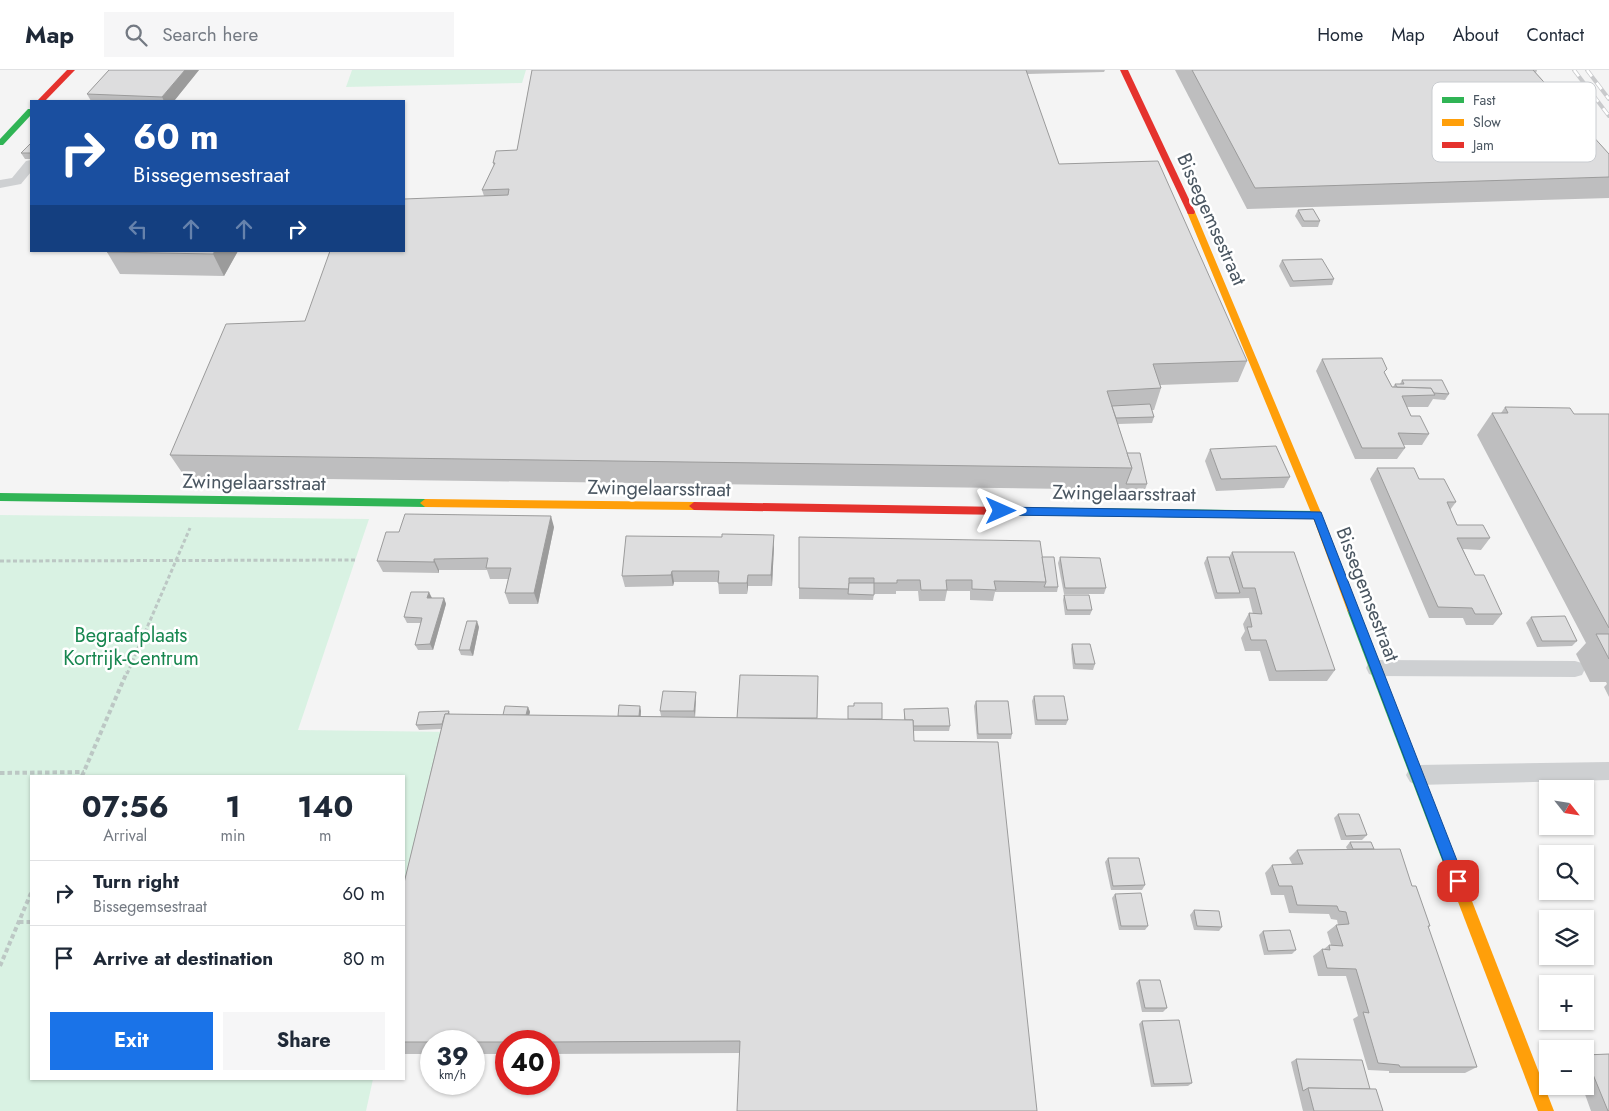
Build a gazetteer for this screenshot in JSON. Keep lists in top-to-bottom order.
{
  "streets": {
    "street": ["Bissegemsestraat", "Zwingelaarsstraat"]
  },
  "crossings": [
    ["Bissegemsestraat", "Zwingelaarsstraat"]
  ],
  "parks": ["Begraafplaats Kortrijk-Centrum"],
  "legend": ["Fast", "Slow", "Jam"],
  "north": "bottom right",
  "page": {
    "header": "Map",
    "search": "Search here",
    "nav": [
      "Home",
      "Map",
      "About",
      "Contact"
    ],
    "turn": ["60 m", "Bissegemsestraat"],
    "eta": [
      "07:56",
      "Arrival",
      "1",
      "min",
      "140",
      "m"
    ],
    "map_buttons": ["+", "−"],
    "list": [
      {
        "name": "Turn right",
        "note": "Bissegemsestraat",
        "value": "60 m"
      },
      {
        "name": "Arrive at destination",
        "value": "80 m"
      }
    ],
    "buttons": ["Exit", "Share"],
    "speed": "39 km/h",
    "limit": "40"
  }
}
